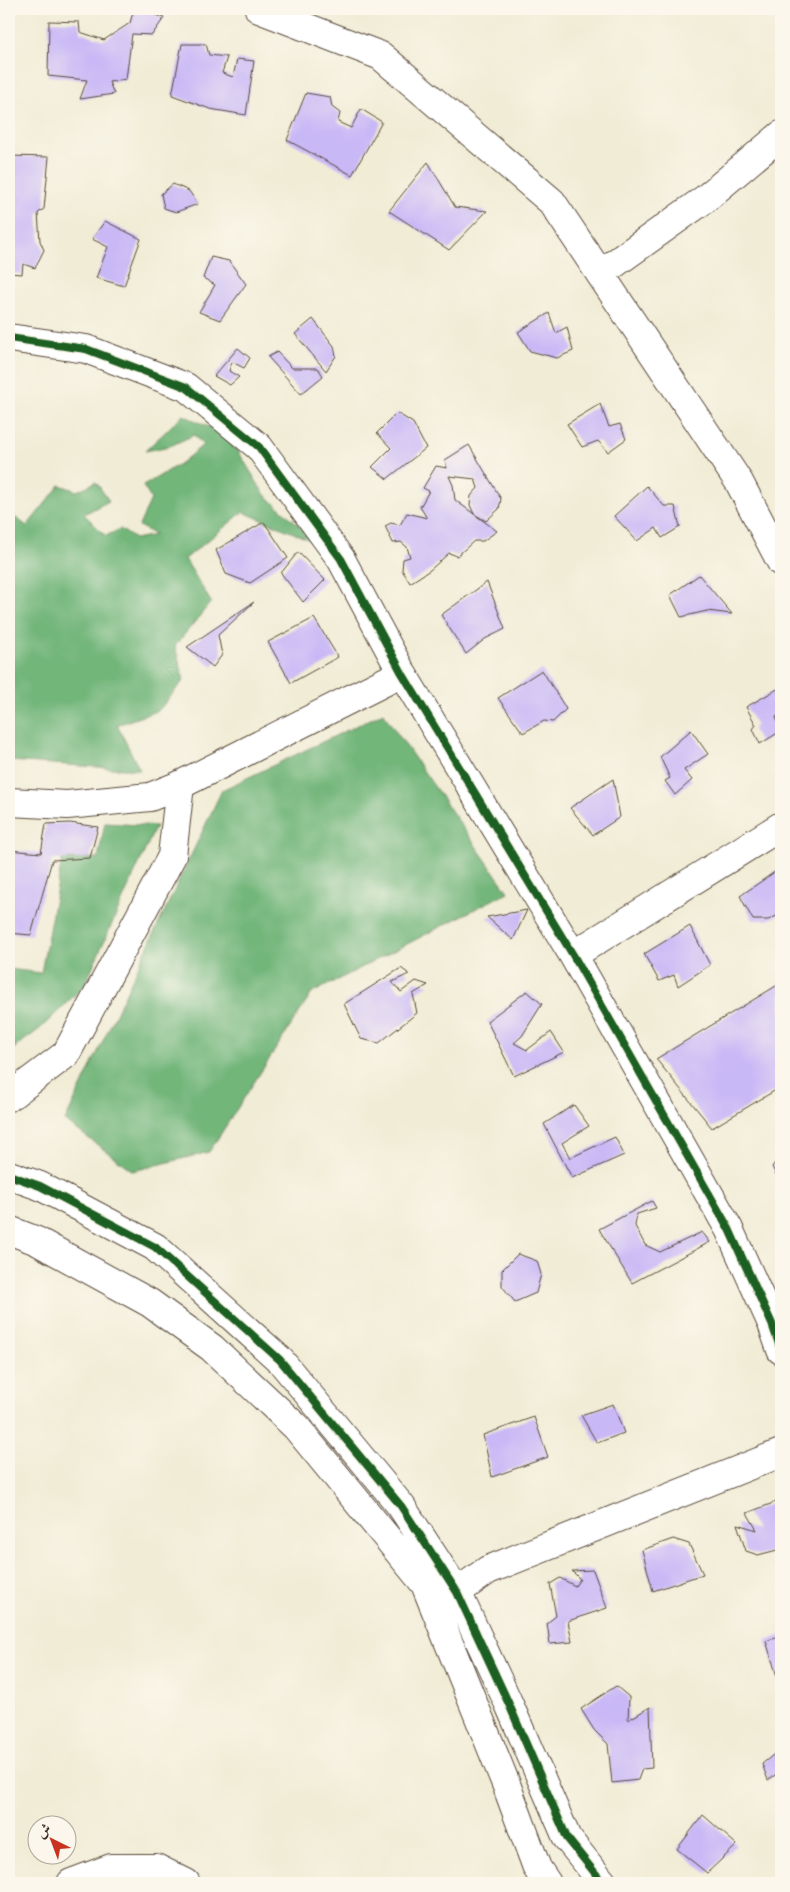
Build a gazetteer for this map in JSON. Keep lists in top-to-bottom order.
{
  "north": "top left"
}
